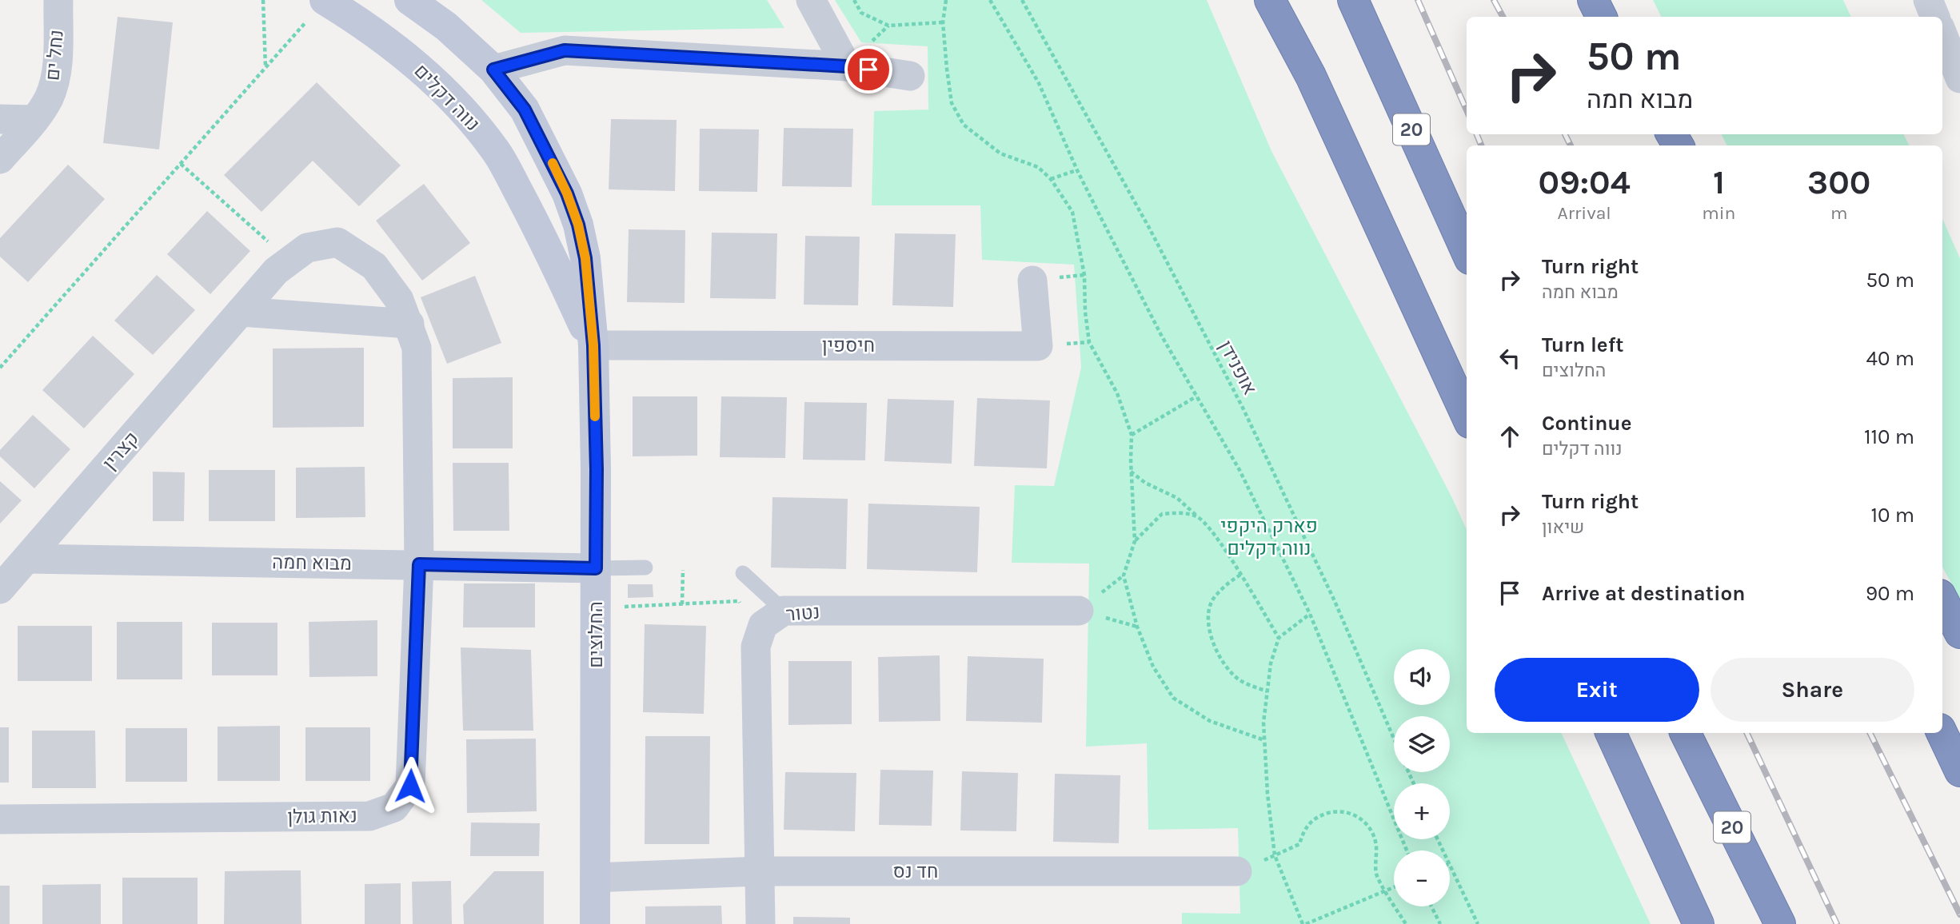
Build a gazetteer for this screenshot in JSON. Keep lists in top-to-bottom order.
{
  "streets": {
    "highway": ["20"],
    "street": [
      "נחל ים",
      "נווה דקלים",
      "חיספין",
      "קצרין",
      "מבוא חמה",
      "נטור",
      "החלוצים",
      "נאות גולן",
      "חד נס"
    ],
    "path": ["אופנידן"]
  },
  "crossings": [
    ["נווה דקלים", "החלוצים"],
    ["חיספין", "החלוצים"],
    ["קצרין", "מבוא חמה"],
    ["קצרין", "נאות גולן"],
    ["מבוא חמה", "החלוצים"],
    ["מבוא חמה", "נאות גולן"],
    ["נטור", "חד נס"],
    ["החלוצים", "חד נס"]
  ],
  "parks": ["פארק היקפי נווה דקלים"],
  "page": {
    "turn": ["50 m", "מבוא חמה"],
    "eta": [
      "09:04",
      "Arrival",
      "1",
      "min",
      "300",
      "m"
    ],
    "list": [
      {
        "name": "Turn right",
        "note": "מבוא חמה",
        "value": "50 m"
      },
      {
        "name": "Turn left",
        "note": "החלוצים",
        "value": "40 m"
      },
      {
        "name": "Continue",
        "note": "נווה דקלים",
        "value": "110 m"
      },
      {
        "name": "Turn right",
        "note": "שיאון",
        "value": "10 m"
      },
      {
        "name": "Arrive at destination",
        "value": "90 m"
      }
    ],
    "buttons": ["Exit", "Share"],
    "map_buttons": ["+", "−"]
  }
}
